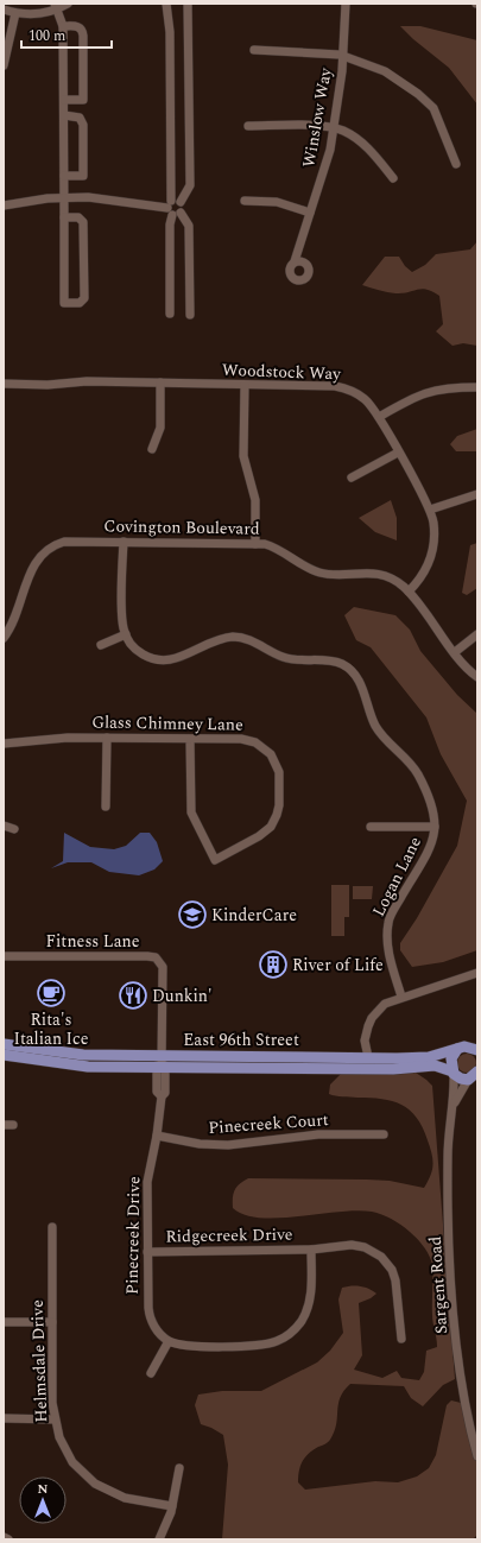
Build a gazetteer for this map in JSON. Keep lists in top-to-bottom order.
{
  "streets": {
    "main road": ["East 96th Street"],
    "street": [
      "Winslow Way",
      "Woodstock Way",
      "Covington Boulevard",
      "Glass Chimney Lane",
      "Logan Lane",
      "Fitness Lane",
      "Pinecreek Court",
      "Pinecreek Drive",
      "Ridgecreek Drive",
      "Sargent Road",
      "Helmsdale Drive"
    ]
  },
  "crossings": [
    ["Woodstock Way", "Covington Boulevard"],
    ["Fitness Lane", "East 96th Street"],
    ["Fitness Lane", "Pinecreek Drive"],
    ["East 96th Street", "Pinecreek Drive"],
    ["East 96th Street", "Sargent Road"],
    ["Pinecreek Court", "Pinecreek Drive"],
    ["Pinecreek Drive", "Ridgecreek Drive"]
  ],
  "places": {
    "school or university": ["KinderCare"],
    "building": ["River of Life"],
    "cafe": ["Rita's Italian Ice"],
    "restaurant": ["Dunkin'"]
  },
  "scale_bar": "100 m",
  "north": "top"
}
